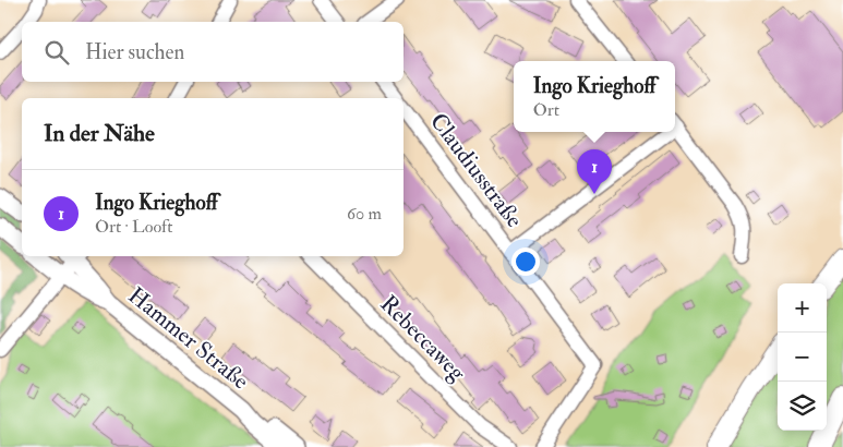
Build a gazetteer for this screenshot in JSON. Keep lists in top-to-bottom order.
{
  "streets": {
    "main road": ["Hammer Straße"],
    "street": ["Claudiusstraße", "Rebeccaweg"]
  },
  "page": {
    "search": "Hier suchen",
    "popup": ["Ingo Krieghoff", "Ort"],
    "heading": "In der Nähe",
    "pins": "1",
    "list": [
      {
        "mark": "1",
        "name": "Ingo Krieghoff",
        "note": "Ort · Looft",
        "value": "60 m"
      }
    ],
    "map_buttons": ["+", "−"]
  }
}
